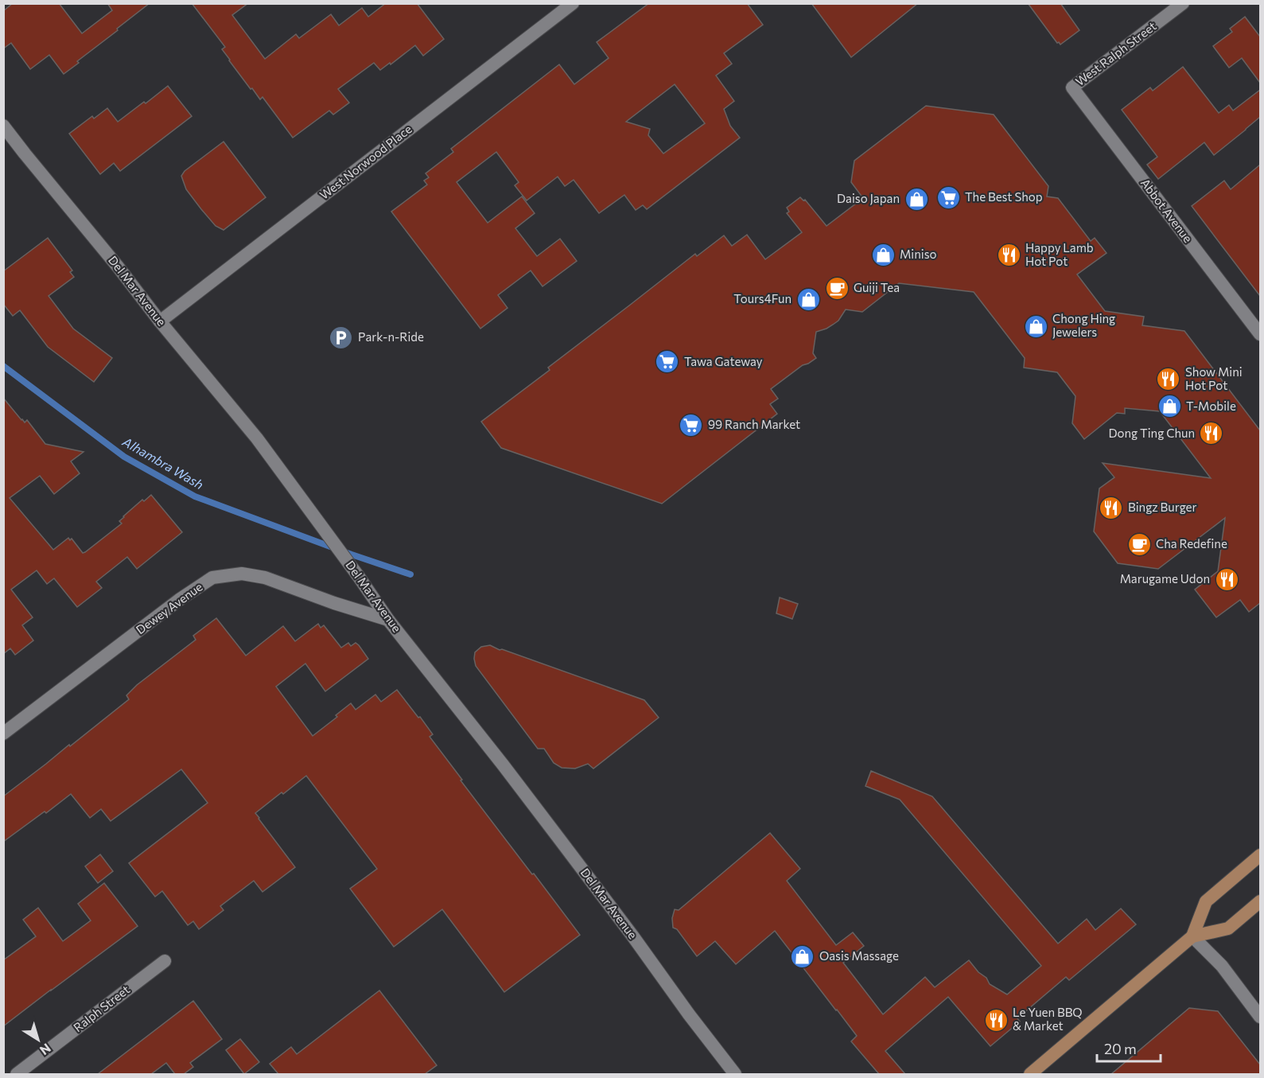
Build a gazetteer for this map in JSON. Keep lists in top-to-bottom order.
{
  "streets": {
    "street": [
      "West Ralph Street",
      "West Norwood Place",
      "Abbot Avenue",
      "Del Mar Avenue",
      "Dewey Avenue",
      "Ralph Street"
    ]
  },
  "crossings": [
    ["West Ralph Street", "Abbot Avenue"],
    ["West Norwood Place", "Del Mar Avenue"],
    ["Del Mar Avenue", "Dewey Avenue"]
  ],
  "water": ["Alhambra Wash"],
  "places": {
    "supermarket": ["The Best Shop", "Tawa Gateway", "99 Ranch Market"],
    "shop": [
      "Daiso Japan",
      "Miniso",
      "Tours4Fun",
      "Chong Hing Jewelers",
      "T-Mobile",
      "Oasis Massage"
    ],
    "restaurant": [
      "Happy Lamb Hot Pot",
      "Show Mini Hot Pot",
      "Dong Ting Chun",
      "Bingz Burger",
      "Marugame Udon",
      "Le Yuen BBQ & Market"
    ],
    "cafe": ["Guiji Tea", "Cha Redefine"],
    "parking": ["Park-n-Ride"]
  },
  "scale_bar": "20 m",
  "north": "bottom right"
}
